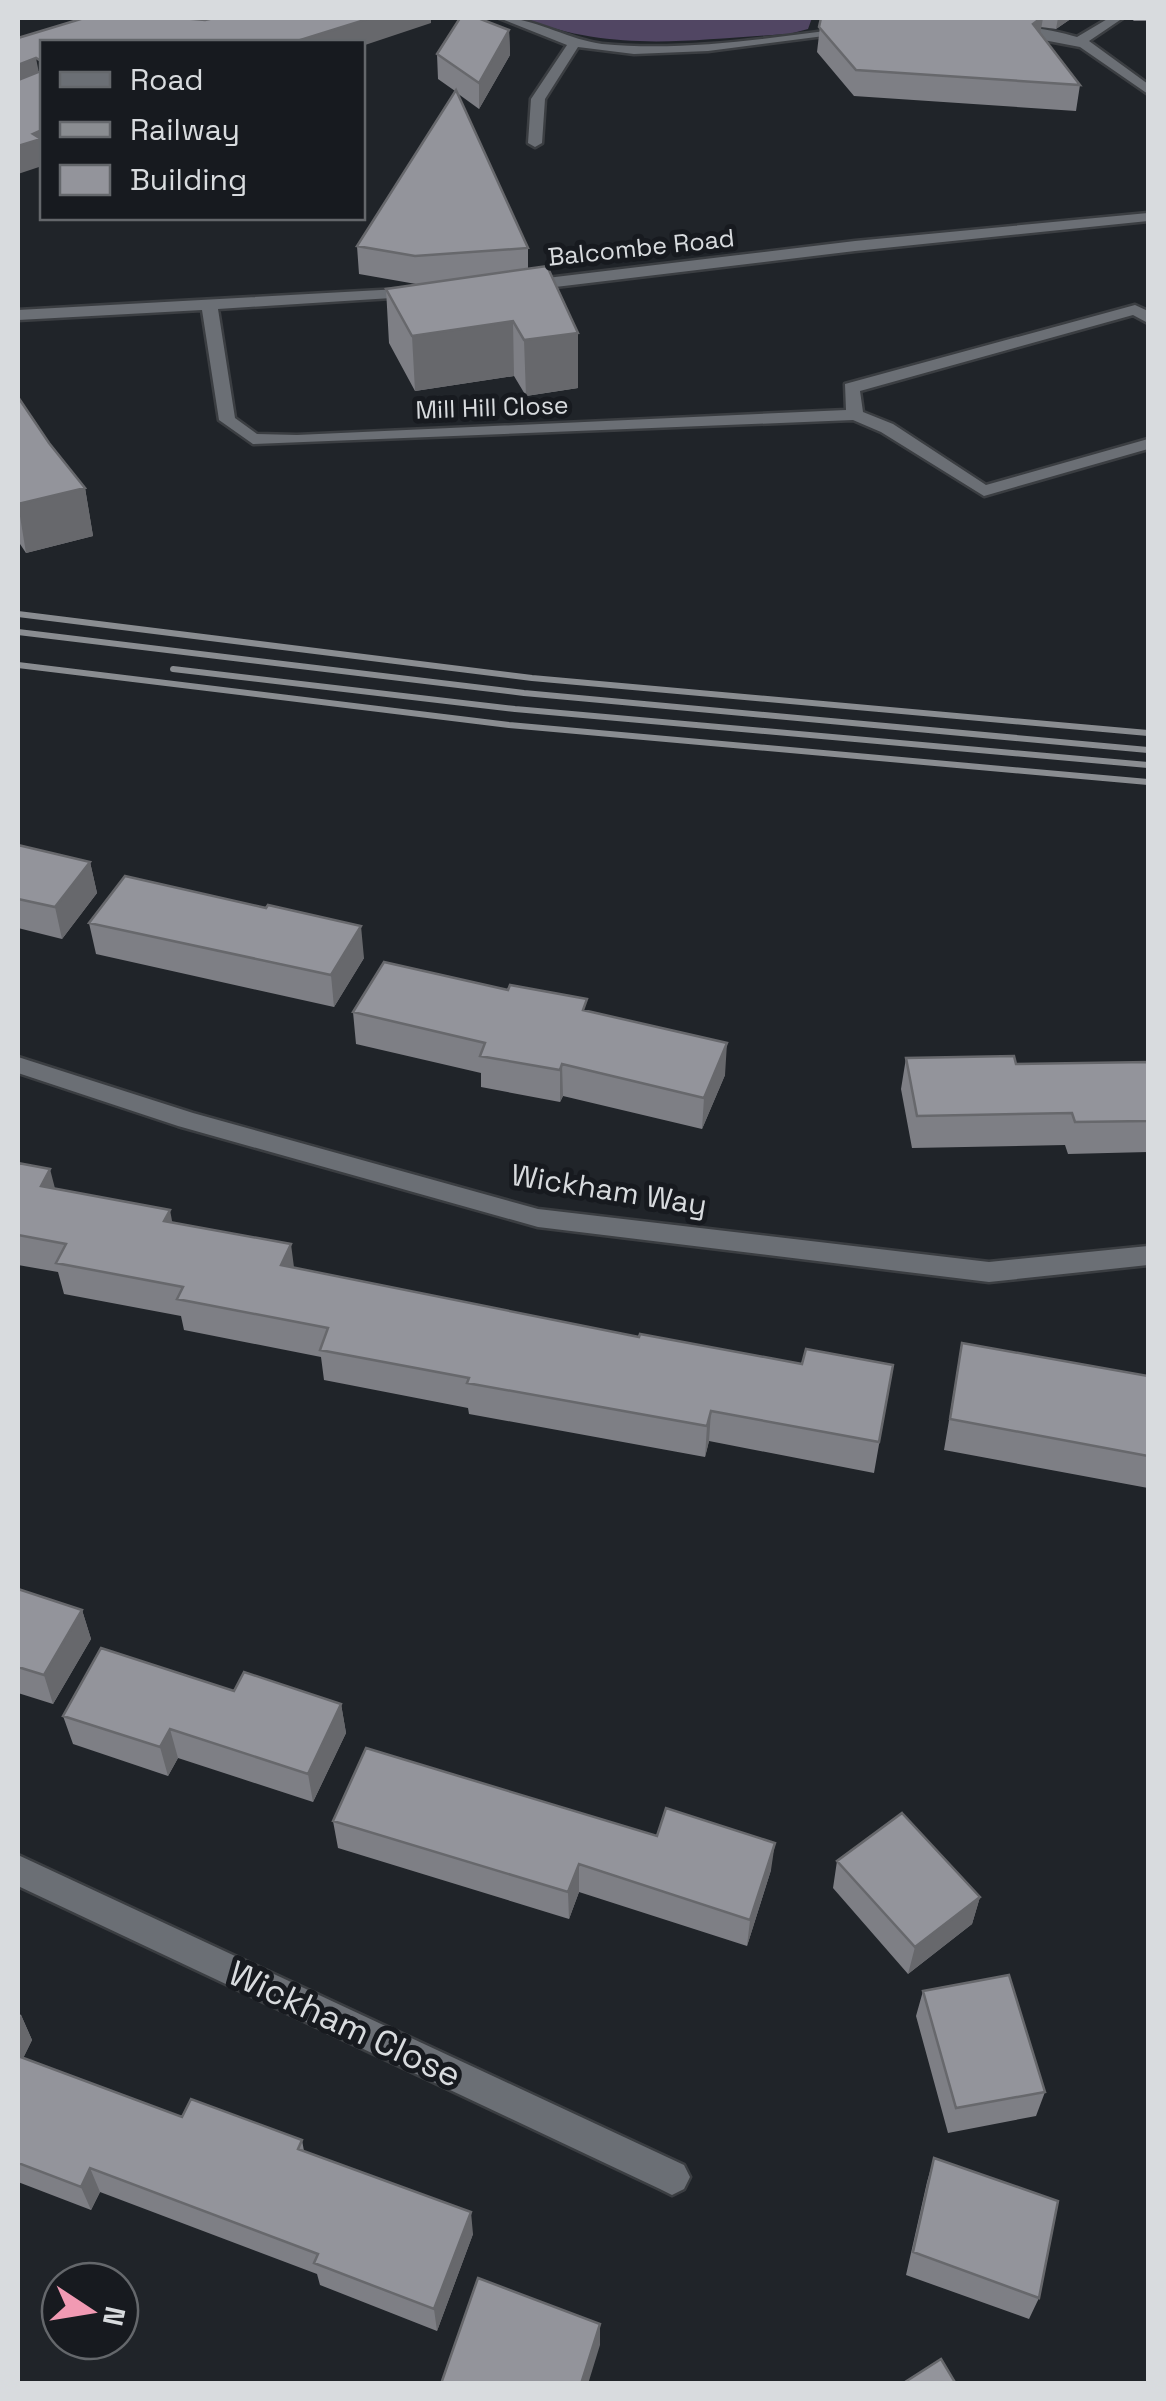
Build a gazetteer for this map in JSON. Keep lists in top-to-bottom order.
{
  "streets": {
    "street": [
      "Balcombe Road",
      "Mill Hill Close",
      "Wickham Way",
      "Wickham Close"
    ]
  },
  "legend": ["Road", "Railway", "Building"],
  "north": "right"
}
